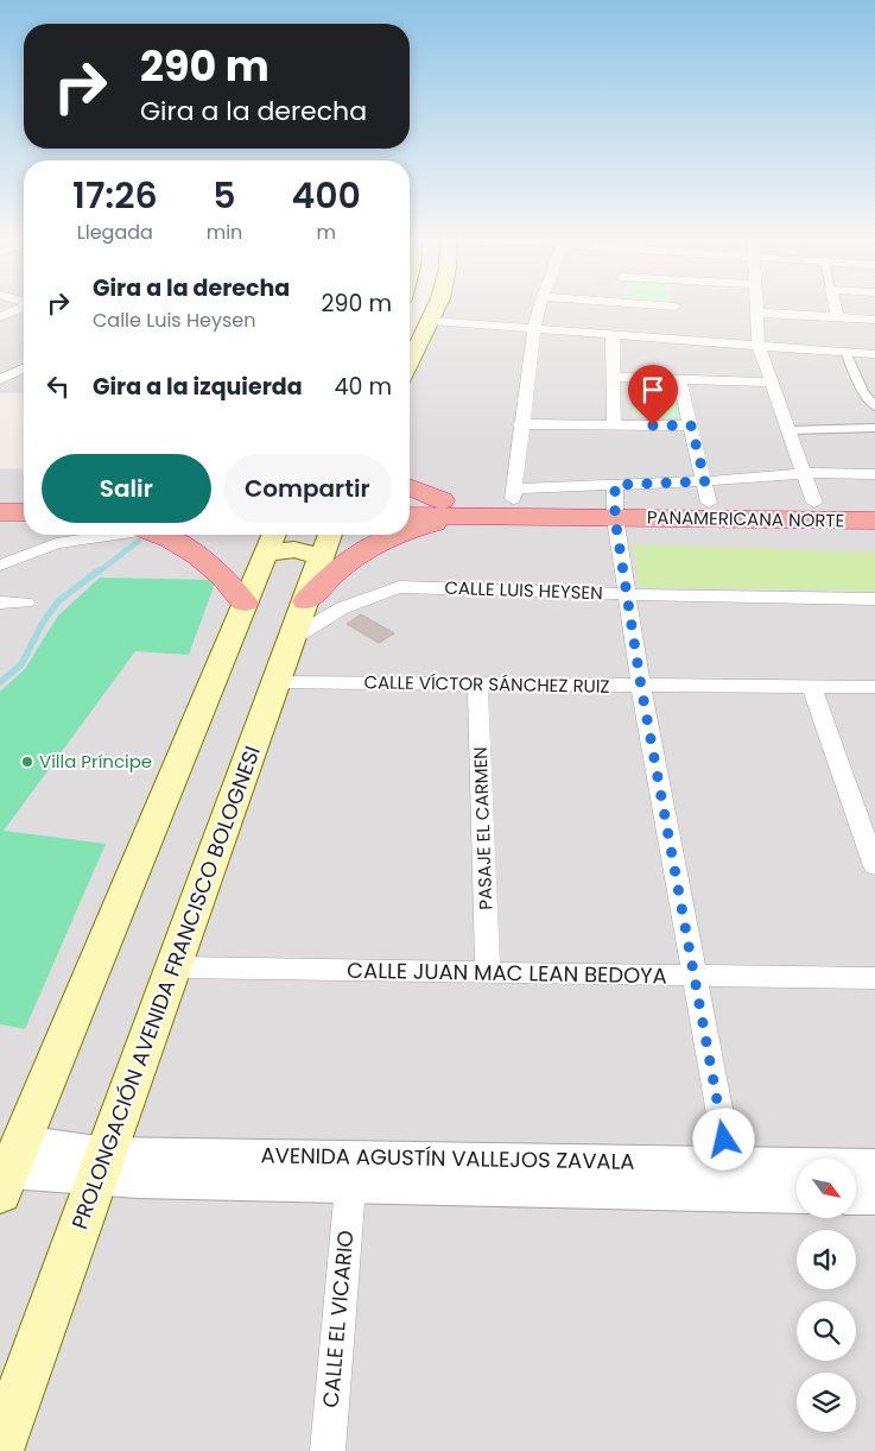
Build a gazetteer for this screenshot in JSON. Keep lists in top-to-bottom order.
{
  "streets": {
    "highway": ["PANAMERICANA NORTE"],
    "main road": ["PROLONGACIÓN AVENIDA FRANCISCO BOLOGNESI"],
    "street": [
      "CALLE LUIS HEYSEN",
      "CALLE VÍCTOR SÁNCHEZ RUIZ",
      "PASAJE EL CARMEN",
      "CALLE JUAN MAC LEAN BEDOYA",
      "AVENIDA AGUSTÍN VALLEJOS ZAVALA",
      "CALLE EL VICARIO"
    ]
  },
  "crossings": [
    ["CALLE LUIS HEYSEN", "PROLONGACIÓN AVENIDA FRANCISCO BOLOGNESI"],
    ["CALLE VÍCTOR SÁNCHEZ RUIZ", "PASAJE EL CARMEN"],
    ["CALLE VÍCTOR SÁNCHEZ RUIZ", "PROLONGACIÓN AVENIDA FRANCISCO BOLOGNESI"],
    ["PASAJE EL CARMEN", "CALLE JUAN MAC LEAN BEDOYA"],
    ["CALLE JUAN MAC LEAN BEDOYA", "PROLONGACIÓN AVENIDA FRANCISCO BOLOGNESI"],
    ["PROLONGACIÓN AVENIDA FRANCISCO BOLOGNESI", "AVENIDA AGUSTÍN VALLEJOS ZAVALA"],
    ["AVENIDA AGUSTÍN VALLEJOS ZAVALA", "CALLE EL VICARIO"]
  ],
  "places": ["Villa Príncipe"],
  "north": "bottom right",
  "page": {
    "turn": ["290 m", "Gira a la derecha"],
    "eta": [
      "17:26",
      "Llegada",
      "5",
      "min",
      "400",
      "m"
    ],
    "list": [
      {
        "name": "Gira a la derecha",
        "note": "Calle Luis Heysen",
        "value": "290 m"
      },
      {
        "name": "Gira a la izquierda",
        "value": "40 m"
      }
    ],
    "buttons": ["Salir", "Compartir"]
  }
}
